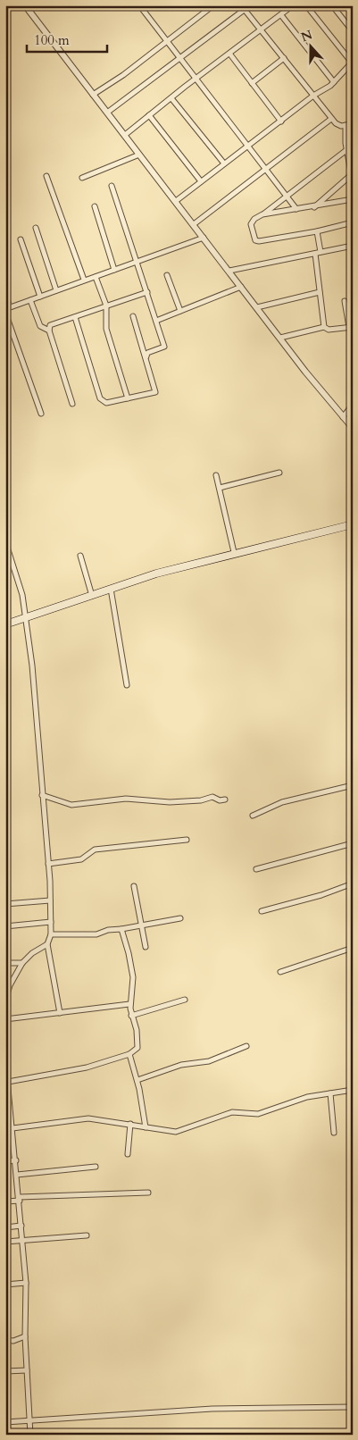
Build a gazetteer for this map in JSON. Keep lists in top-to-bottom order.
{
  "scale_bar": "100 m",
  "north": "top"
}
